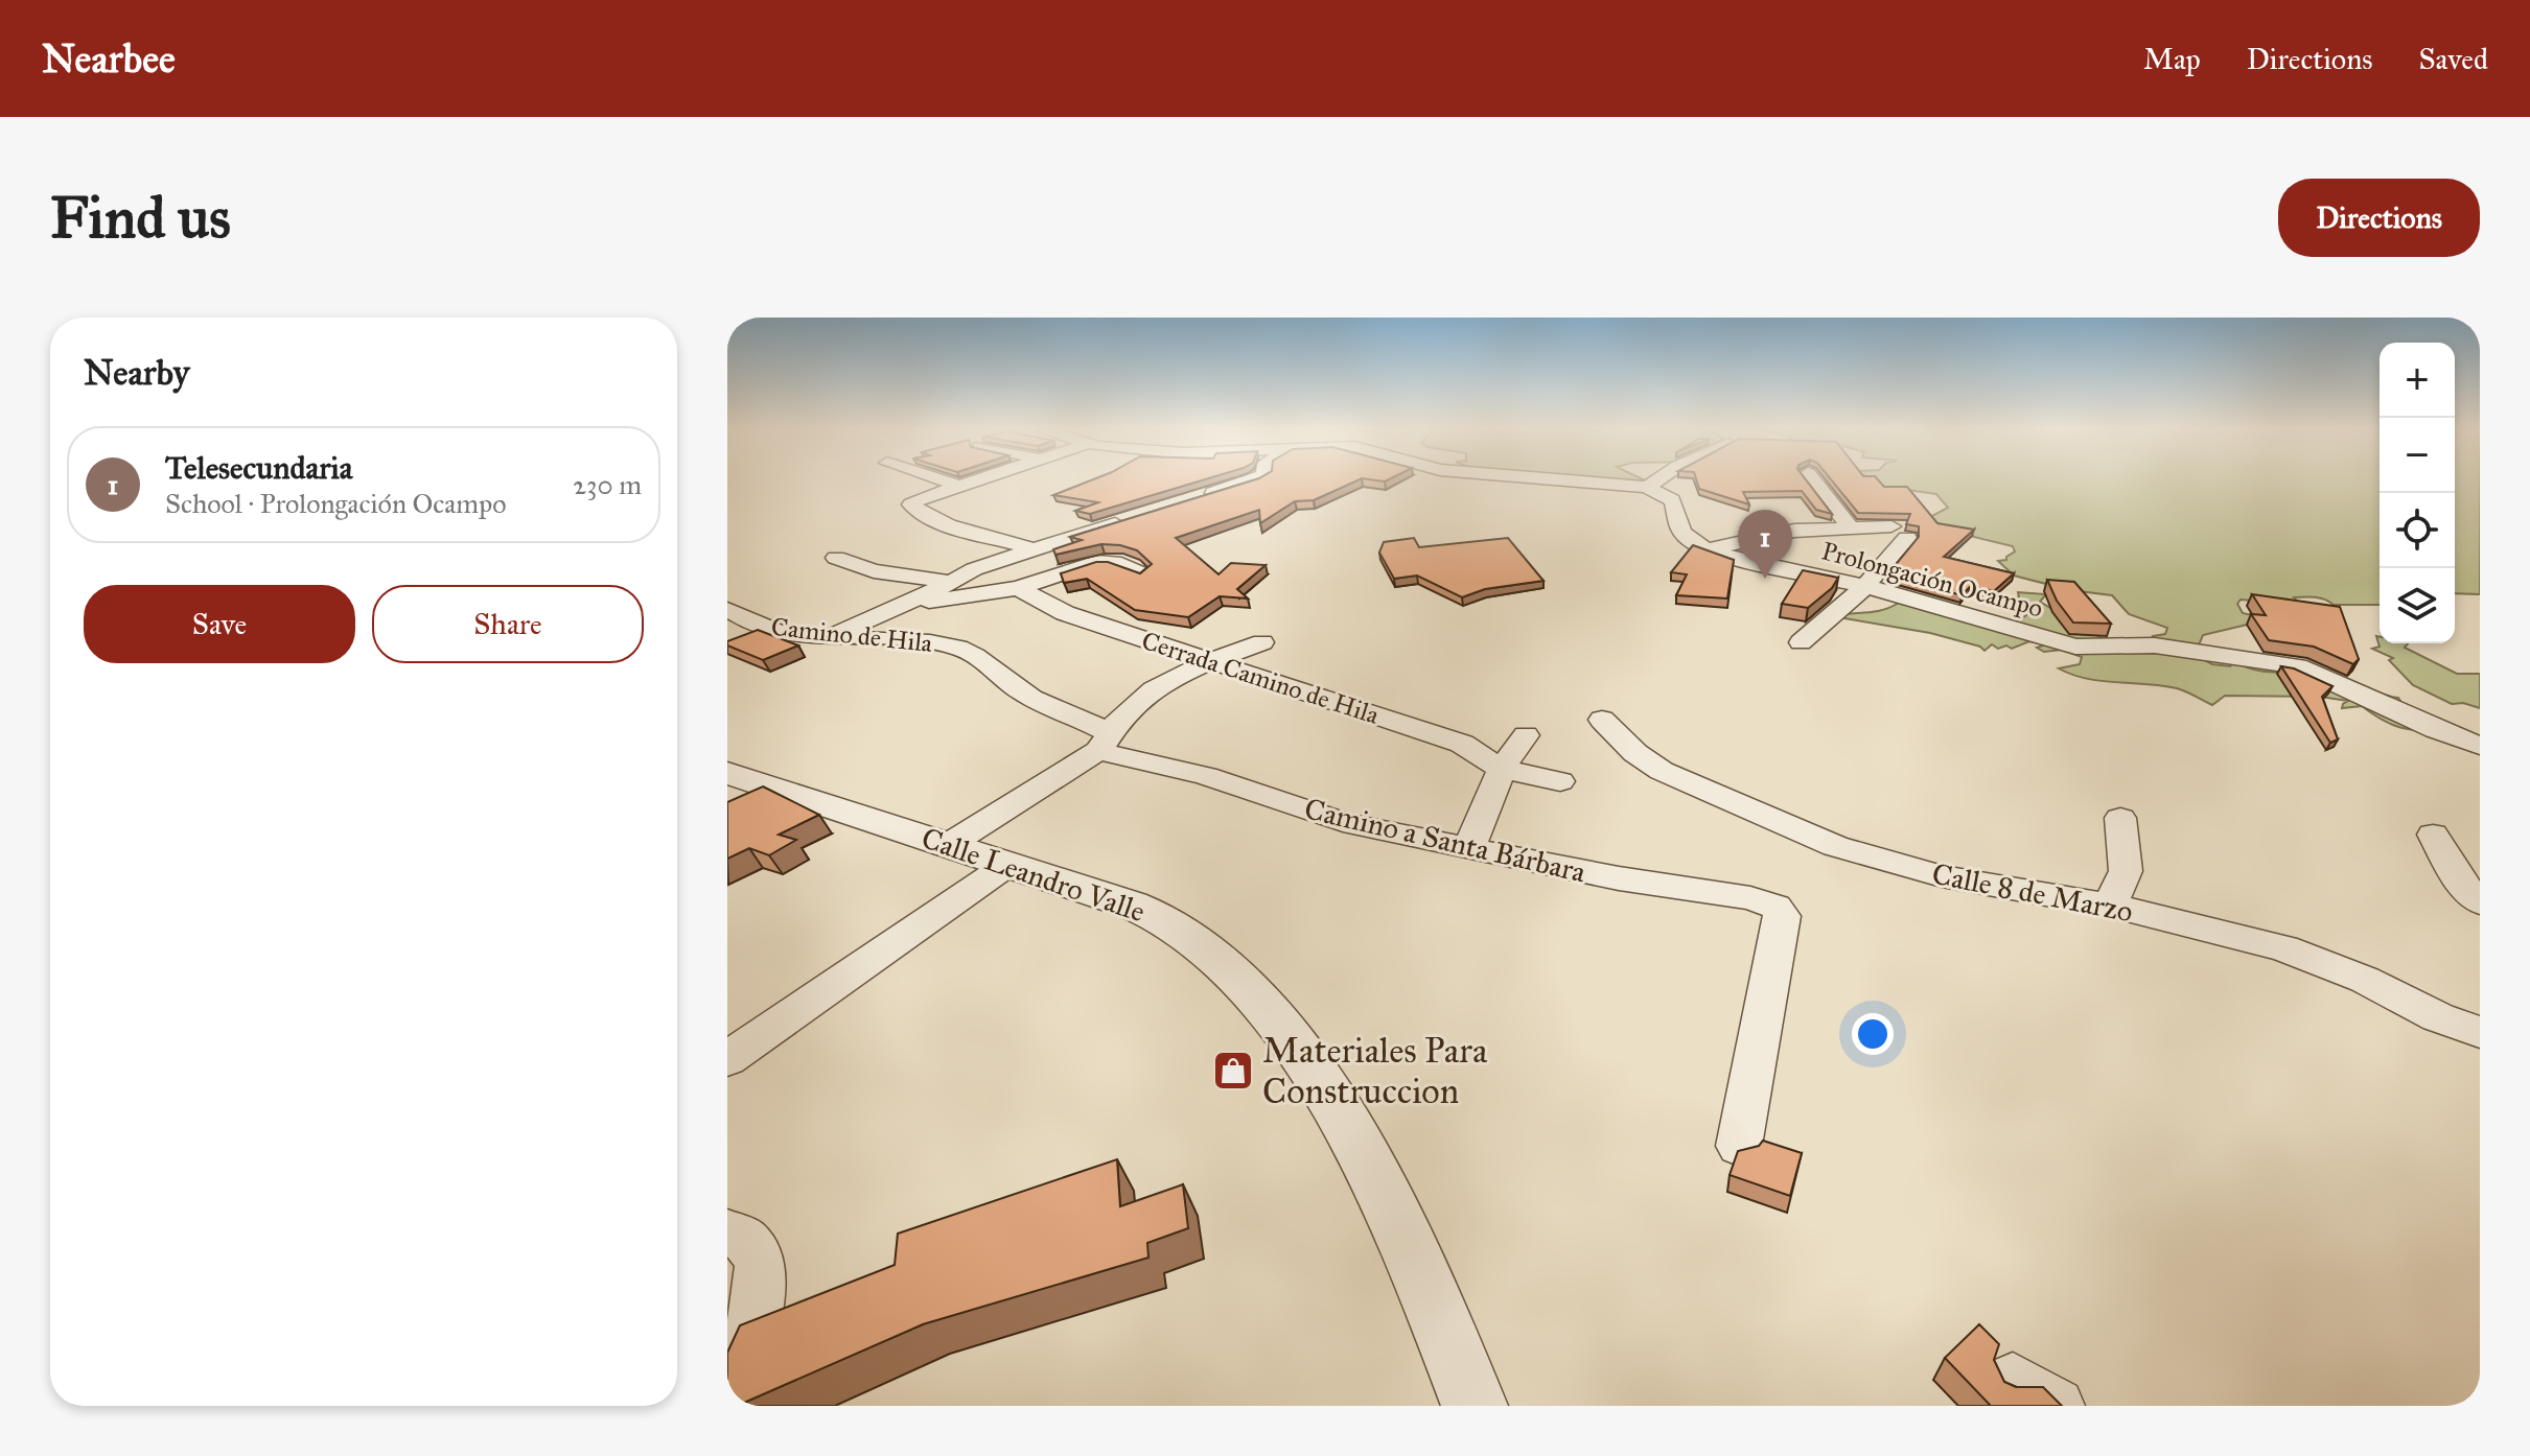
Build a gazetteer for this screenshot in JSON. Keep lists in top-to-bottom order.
{
  "streets": {
    "street": [
      "Prolongación Ocampo",
      "Camino de Hila",
      "Cerrada Camino de Hila",
      "Camino a Santa Bárbara",
      "Calle Leandro Valle",
      "Calle 8 de Marzo"
    ]
  },
  "crossings": [
    ["Camino de Hila", "Camino a Santa Bárbara"]
  ],
  "places": {
    "shop": ["Materiales Para Construccion"]
  },
  "page": {
    "header": "Nearbee",
    "nav": ["Map", "Directions", "Saved"],
    "buttons": [
      "Directions",
      ["Save", "Share"]
    ],
    "title": "Find us",
    "heading": "Nearby",
    "map_buttons": ["+", "−"],
    "list": [
      {
        "mark": "1",
        "name": "Telesecundaria",
        "note": "School · Prolongación Ocampo",
        "value": "230 m"
      }
    ],
    "pins": "1"
  }
}
